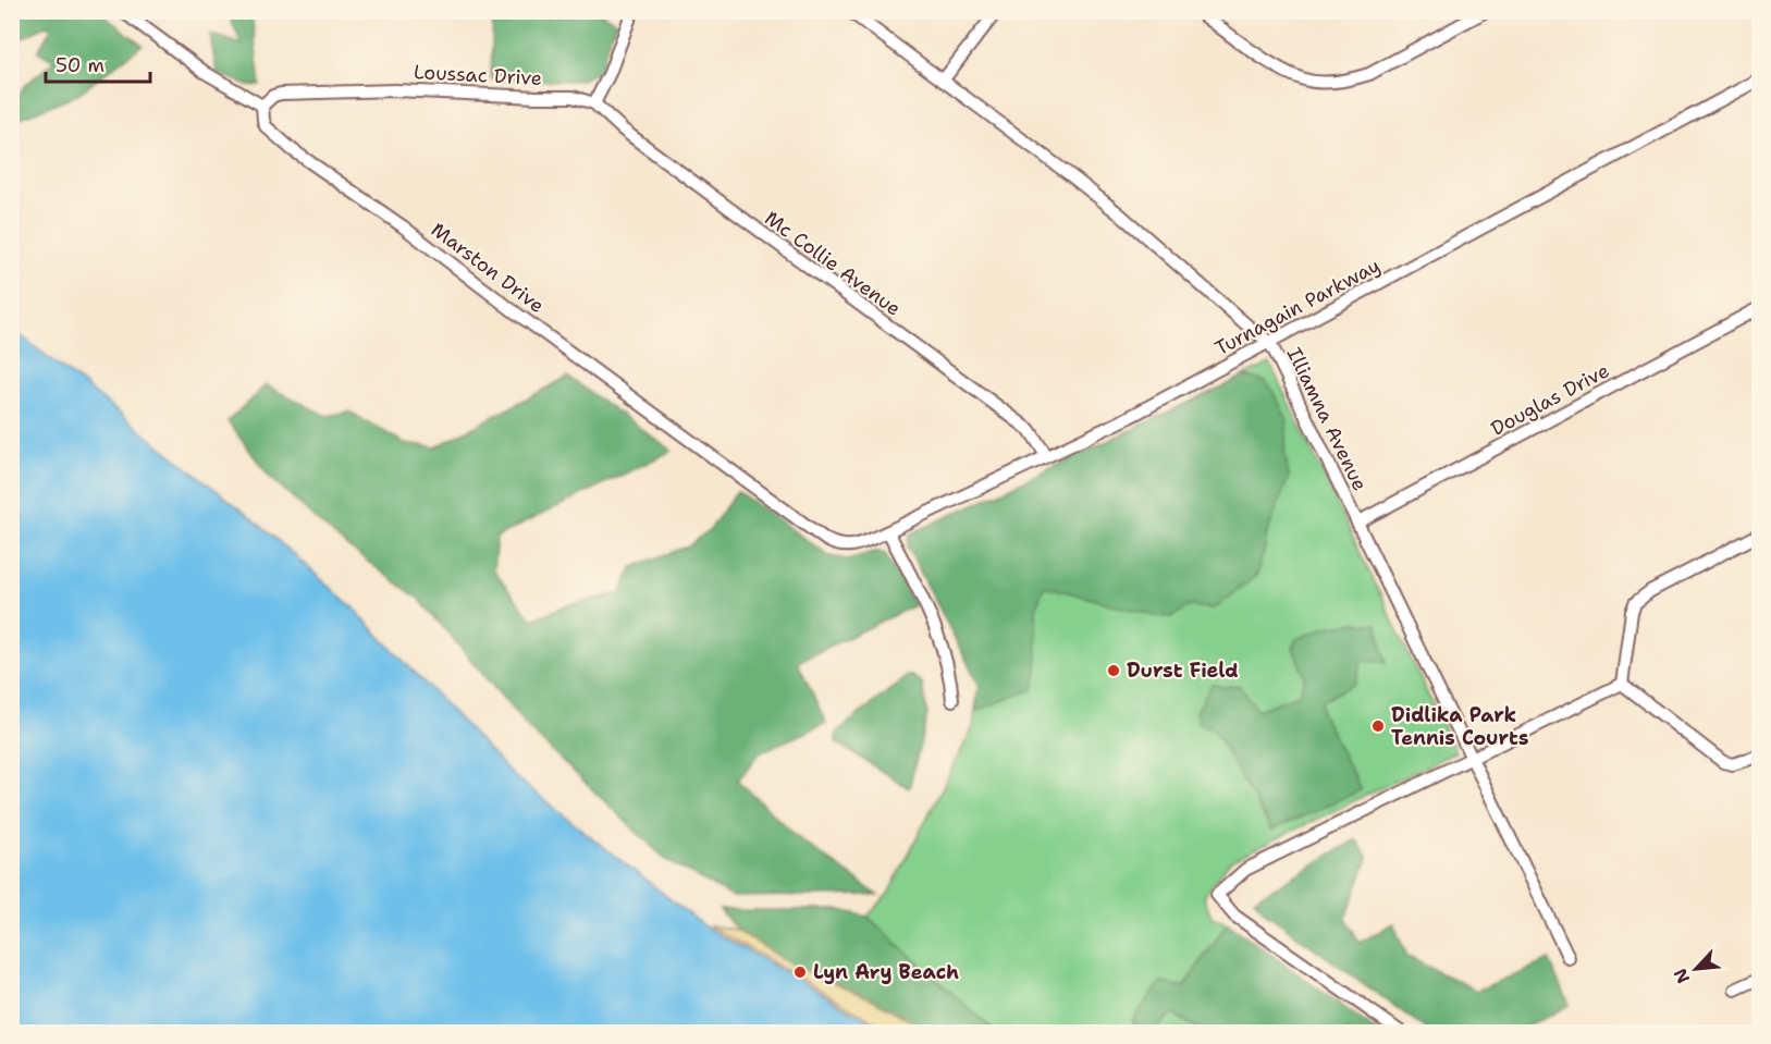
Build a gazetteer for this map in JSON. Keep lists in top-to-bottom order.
{
  "streets": {
    "street": [
      "Loussac Drive",
      "Mc Collie Avenue",
      "Marston Drive",
      "Turnagain Parkway",
      "Douglas Drive",
      "Illiamna Avenue"
    ]
  },
  "crossings": [
    ["Loussac Drive", "Mc Collie Avenue"],
    ["Loussac Drive", "Marston Drive"],
    ["Mc Collie Avenue", "Turnagain Parkway"],
    ["Marston Drive", "Turnagain Parkway"],
    ["Turnagain Parkway", "Illiamna Avenue"],
    ["Douglas Drive", "Illiamna Avenue"]
  ],
  "places": ["Durst Field", "Didlika Park Tennis Courts", "Lyn Ary Beach"],
  "scale_bar": "50 m",
  "north": "bottom left"
}
